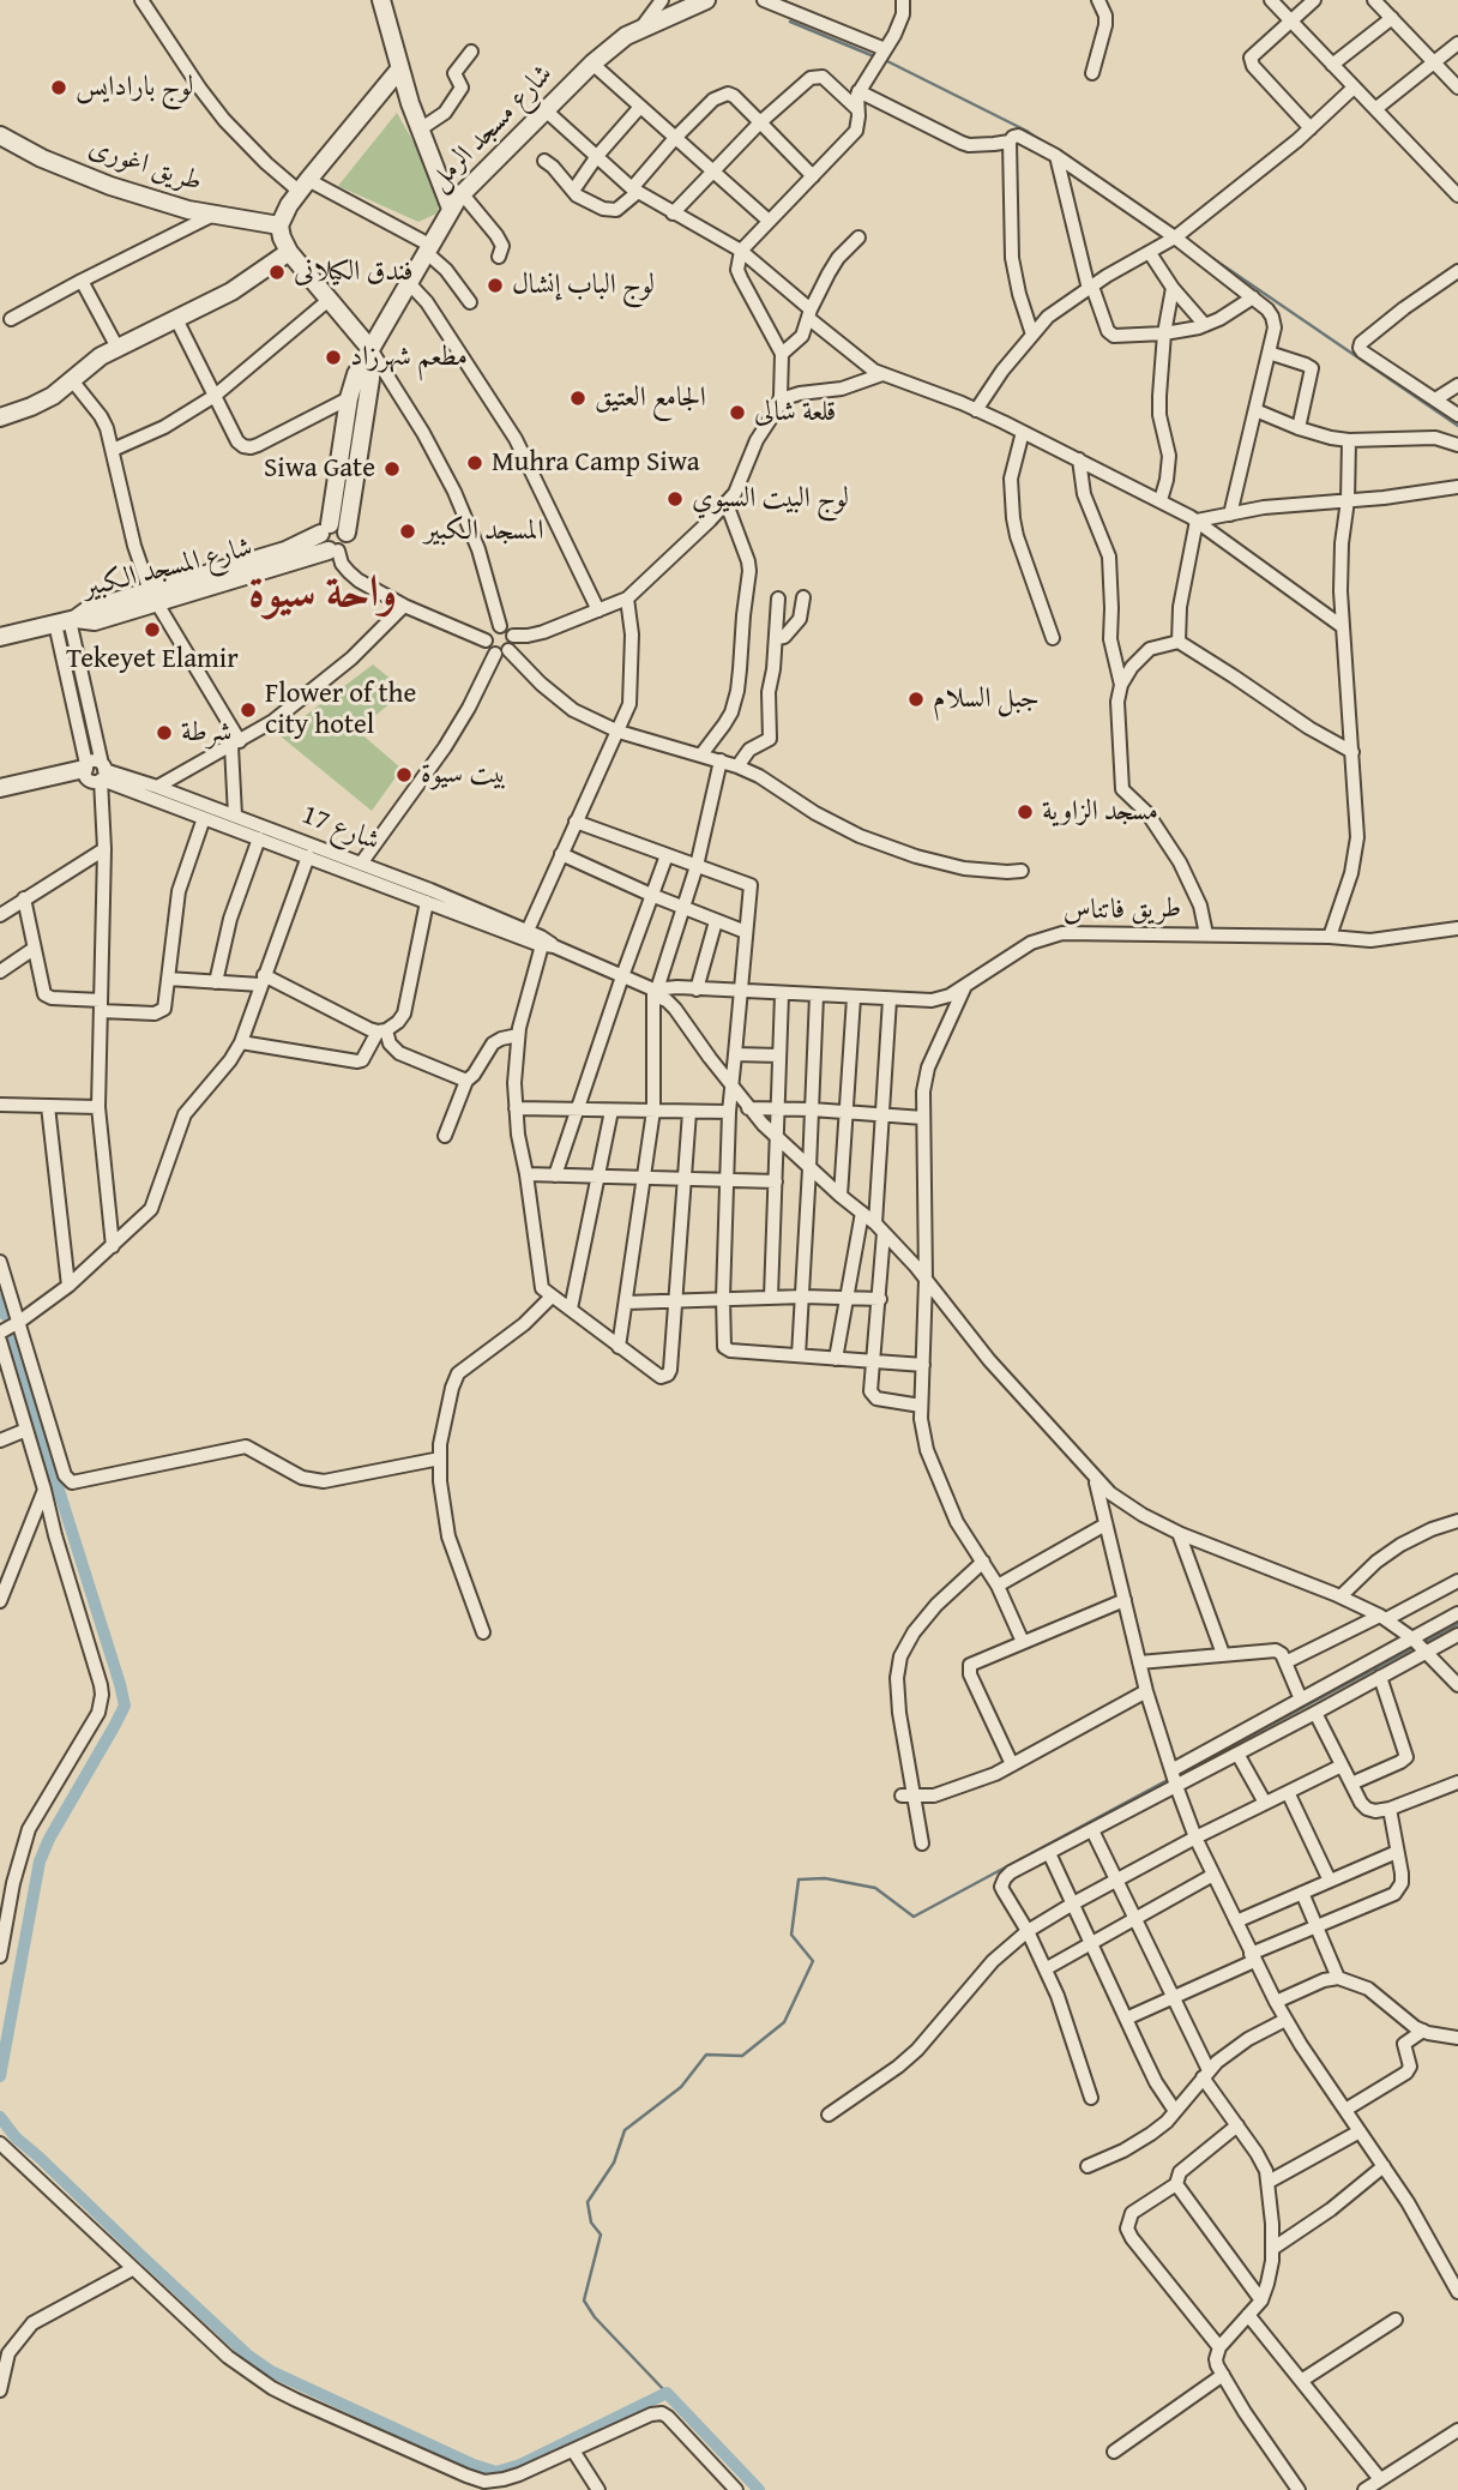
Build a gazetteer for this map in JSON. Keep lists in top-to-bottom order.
{
  "streets": {
    "street": [
      "شارع مسجد الرمل",
      "طريق اغورى",
      "شارع المسجد الكبير",
      "شارع 17",
      "طريق فاتناس"
    ]
  },
  "crossings": [
    ["شارع 17", "طريق فاتناس"]
  ],
  "districts": ["واحة سيوة"],
  "places": [
    "لوج بارادايس",
    "فندق الكيلانى",
    "لوج الباب إنشال",
    "مطعم شهرزاد",
    "الجامع العتيق",
    "قلعة شالى",
    "Muhra Camp Siwa",
    "Siwa Gate",
    "لوج البيت السيوي",
    "المسجد الكبير",
    "Tekeyet Elamir",
    "جبل السلام",
    "Flower of the city hotel",
    "شرطة",
    "بيت سيوة",
    "مسجد الزاوية"
  ]
}
